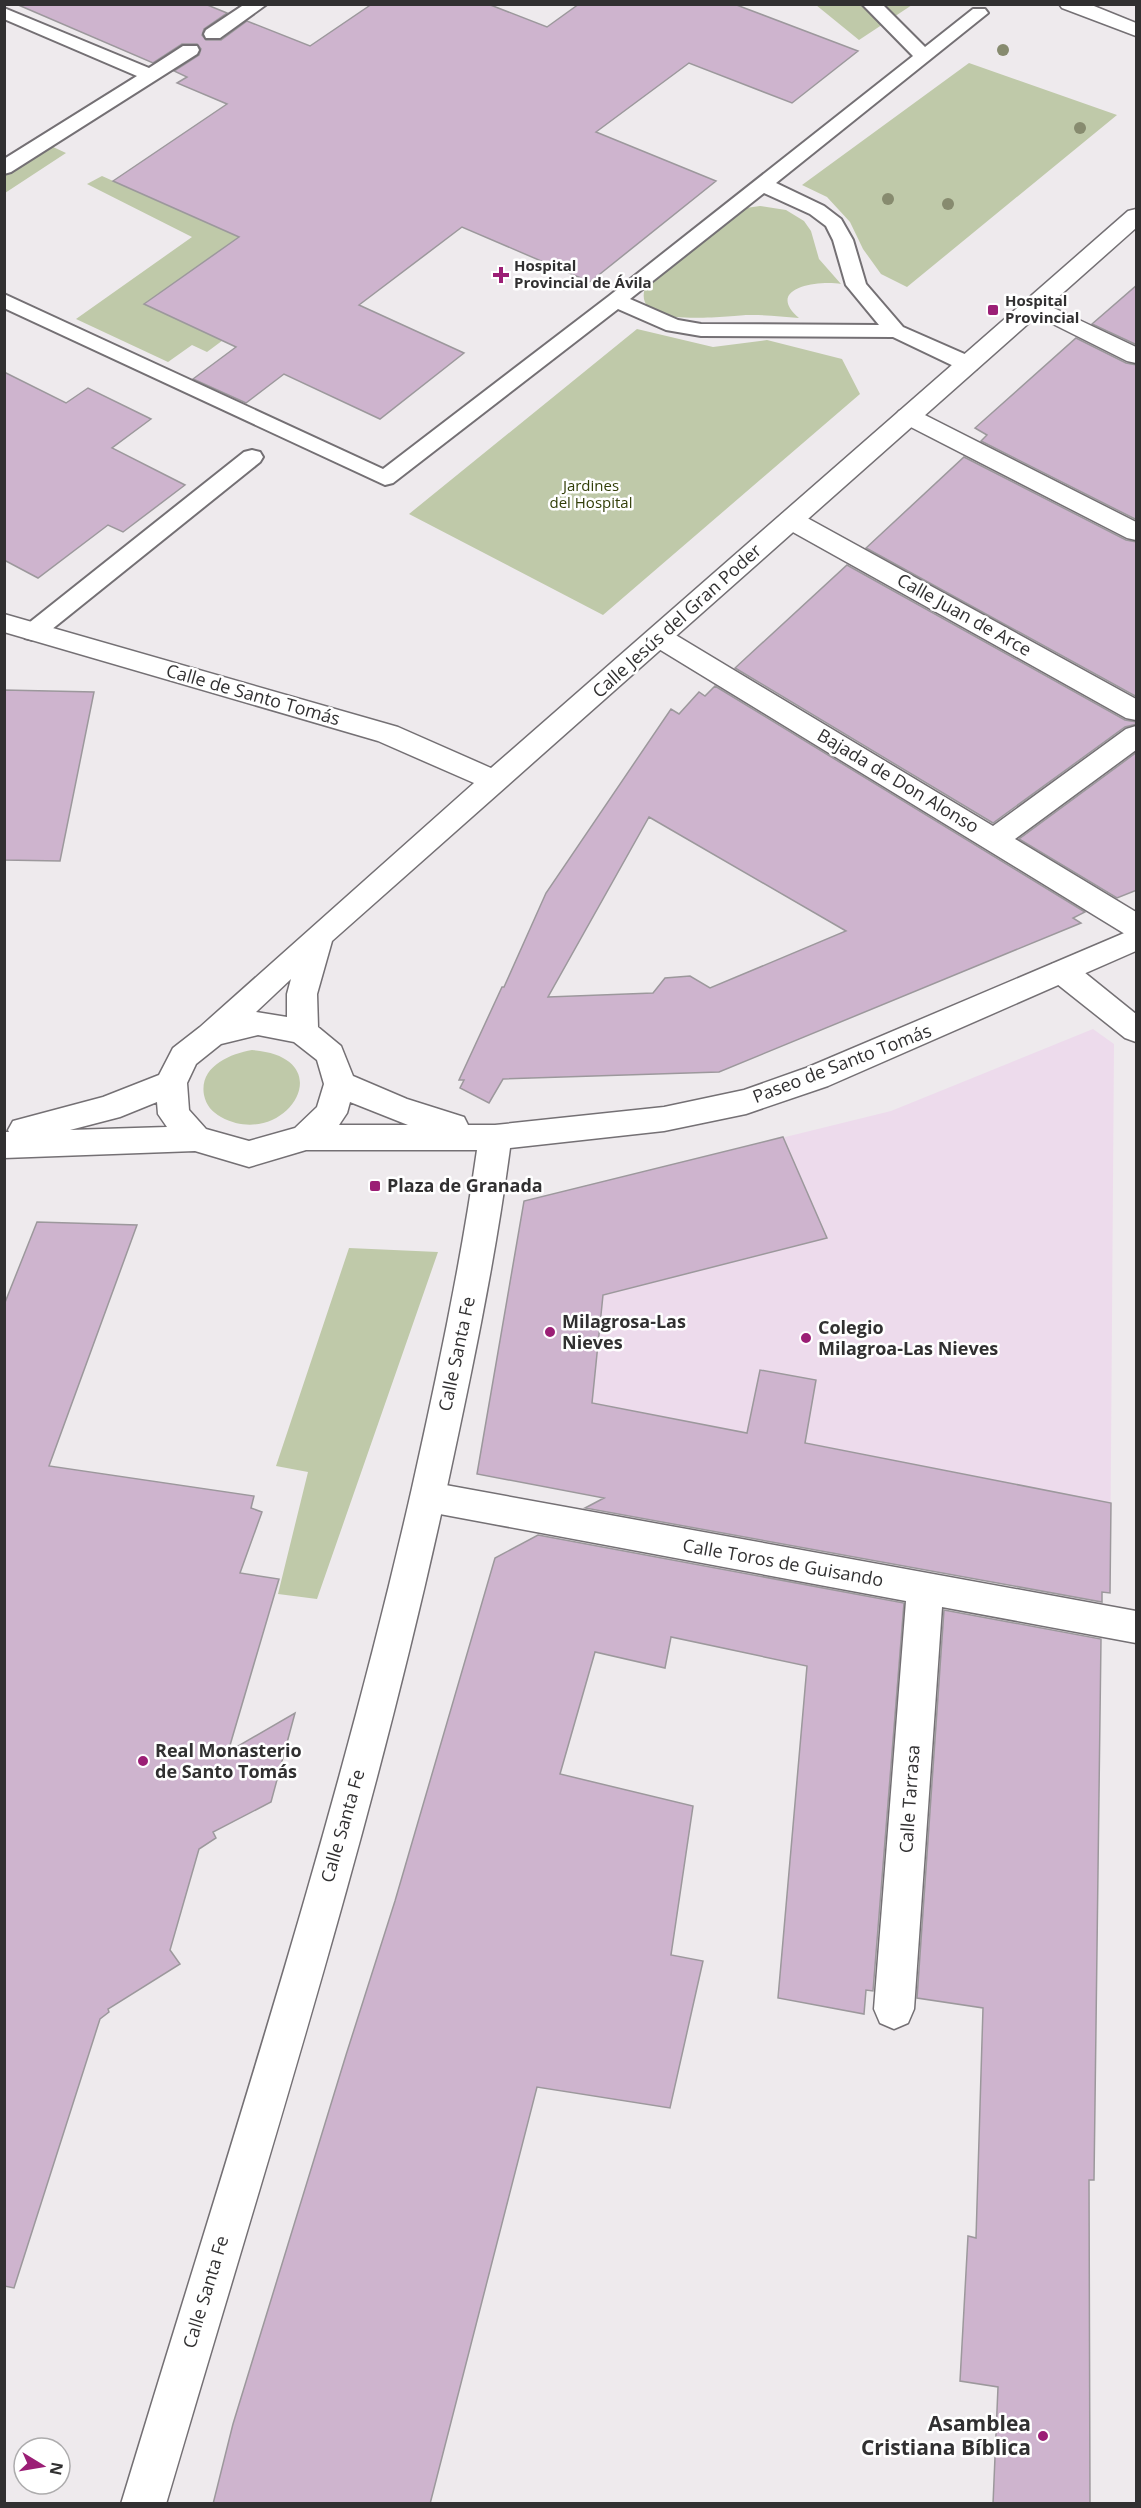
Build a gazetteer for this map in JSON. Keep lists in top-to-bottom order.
{
  "streets": {
    "street": [
      "Calle Juan de Arce",
      "Calle Jesús del Gran Poder",
      "Calle de Santo Tomás",
      "Bajada de Don Alonso",
      "Paseo de Santo Tomás",
      "Calle Santa Fe",
      "Calle Toros de Guisando",
      "Calle Tarrasa"
    ]
  },
  "crossings": [
    ["Calle Juan de Arce", "Calle Jesús del Gran Poder"],
    ["Calle Jesús del Gran Poder", "Calle de Santo Tomás"],
    ["Calle Jesús del Gran Poder", "Bajada de Don Alonso"],
    ["Calle Jesús del Gran Poder", "Paseo de Santo Tomás"],
    ["Paseo de Santo Tomás", "Calle Santa Fe"],
    ["Calle Santa Fe", "Calle Toros de Guisando"],
    ["Calle Toros de Guisando", "Calle Tarrasa"]
  ],
  "parks": ["Jardines del Hospital"],
  "places": {
    "health": ["Hospital Provincial de Ávila"],
    "transit": ["Hospital Provincial", "Plaza de Granada"],
    "other": [
      "Milagrosa-Las Nieves",
      "Colegio Milagroa-Las Nieves",
      "Real Monasterio de Santo Tomás",
      "Asamblea Cristiana Bíblica"
    ]
  },
  "north": "right"
}
